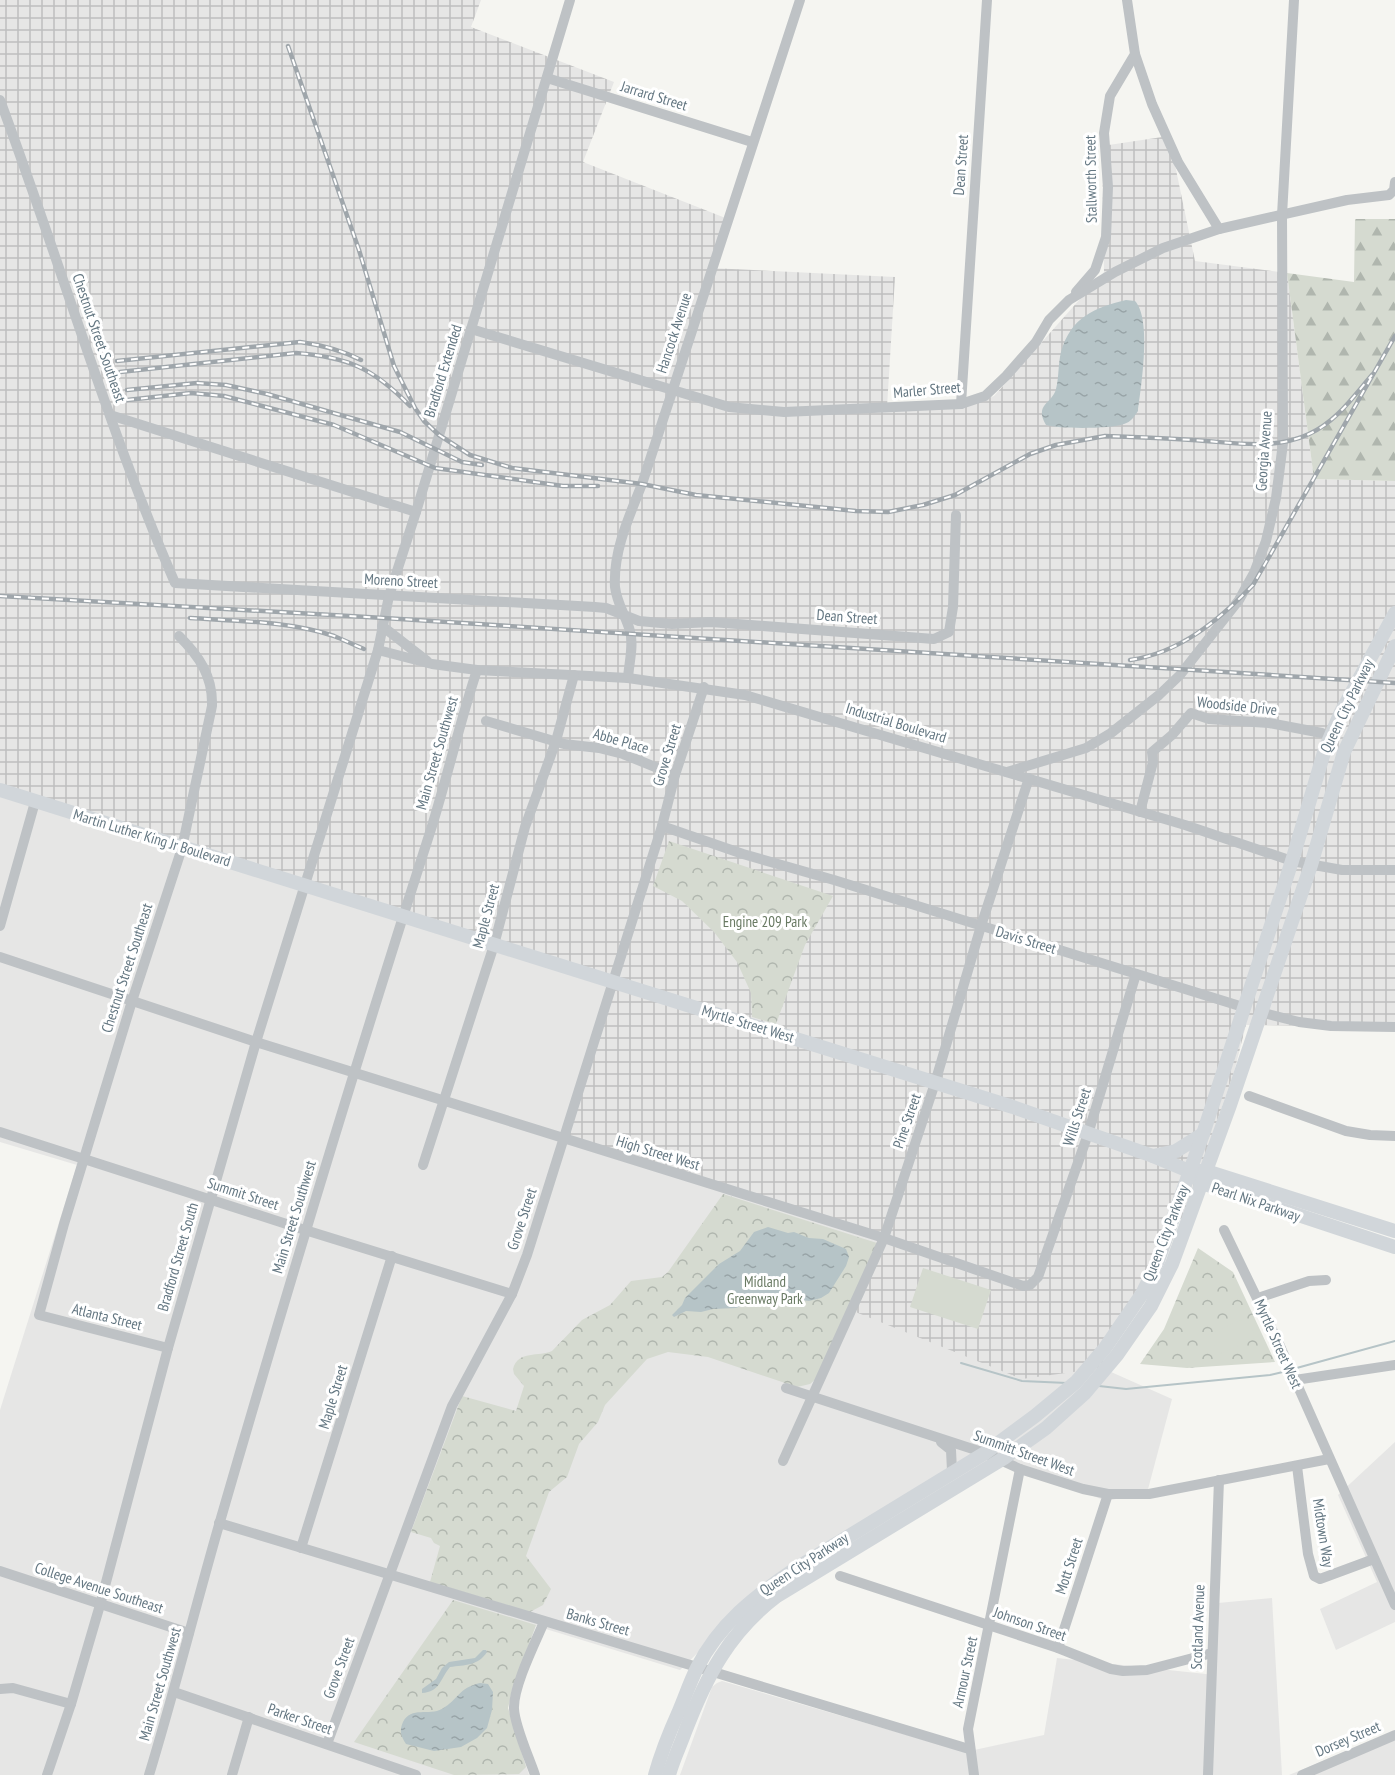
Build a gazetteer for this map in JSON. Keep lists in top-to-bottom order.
{
  "streets": {
    "main road": [
      "Queen City Parkway",
      "Martin Luther King Jr Boulevard",
      "Davis Street",
      "Myrtle Street West",
      "Pearl Nix Parkway"
    ],
    "street": [
      "Jarrard Street",
      "Dean Street",
      "Stallworth Street",
      "Hancock Avenue",
      "Chestnut Street Southeast",
      "Bradford Extended",
      "Marler Street",
      "Georgia Avenue",
      "Moreno Street",
      "Woodside Drive",
      "Industrial Boulevard",
      "Abbe Place",
      "Main Street Southwest",
      "Grove Street",
      "Maple Street",
      "Wills Street",
      "Pine Street",
      "High Street West",
      "Summit Street",
      "Bradford Street South",
      "Atlanta Street",
      "Summitt Street West",
      "Midtown Way",
      "Mott Street",
      "College Avenue Southeast",
      "Banks Street",
      "Johnson Street",
      "Scotland Avenue",
      "Armour Street",
      "Parker Street",
      "Dorsey Street"
    ]
  },
  "crossings": [
    ["Jarrard Street", "Hancock Avenue"],
    ["Jarrard Street", "Bradford Extended"],
    ["Dean Street", "Hancock Avenue"],
    ["Dean Street", "Marler Street"],
    ["Dean Street", "Moreno Street"],
    ["Stallworth Street", "Marler Street"],
    ["Hancock Avenue", "Marler Street"],
    ["Hancock Avenue", "Moreno Street"],
    ["Hancock Avenue", "Industrial Boulevard"],
    ["Chestnut Street Southeast", "Moreno Street"],
    ["Chestnut Street Southeast", "Martin Luther King Jr Boulevard"],
    ["Chestnut Street Southeast", "High Street West"],
    ["Chestnut Street Southeast", "Summit Street"],
    ["Chestnut Street Southeast", "Atlanta Street"],
    ["Bradford Extended", "Marler Street"],
    ["Bradford Extended", "Moreno Street"],
    ["Bradford Extended", "Industrial Boulevard"],
    ["Bradford Extended", "Bradford Street South"],
    ["Marler Street", "Georgia Avenue"],
    ["Georgia Avenue", "Industrial Boulevard"],
    ["Woodside Drive", "Industrial Boulevard"],
    ["Queen City Parkway", "Industrial Boulevard"],
    ["Queen City Parkway", "Davis Street"],
    ["Queen City Parkway", "Myrtle Street West"],
    ["Queen City Parkway", "Pearl Nix Parkway"],
    ["Queen City Parkway", "Summitt Street West"],
    ["Queen City Parkway", "Banks Street"],
    ["Industrial Boulevard", "Main Street Southwest"],
    ["Industrial Boulevard", "Grove Street"],
    ["Industrial Boulevard", "Maple Street"],
    ["Industrial Boulevard", "Pine Street"],
    ["Abbe Place", "Grove Street"],
    ["Abbe Place", "Maple Street"],
    ["Main Street Southwest", "Myrtle Street West"],
    ["Main Street Southwest", "High Street West"],
    ["Main Street Southwest", "Summit Street"],
    ["Main Street Southwest", "College Avenue Southeast"],
    ["Main Street Southwest", "Banks Street"],
    ["Main Street Southwest", "Parker Street"],
    ["Grove Street", "Davis Street"],
    ["Grove Street", "Myrtle Street West"],
    ["Grove Street", "High Street West"],
    ["Grove Street", "Summit Street"],
    ["Grove Street", "Banks Street"],
    ["Grove Street", "Parker Street"],
    ["Martin Luther King Jr Boulevard", "Myrtle Street West"],
    ["Martin Luther King Jr Boulevard", "Bradford Street South"],
    ["Maple Street", "Myrtle Street West"],
    ["Maple Street", "High Street West"],
    ["Maple Street", "Summit Street"],
    ["Maple Street", "Banks Street"],
    ["Davis Street", "Wills Street"],
    ["Davis Street", "Pine Street"],
    ["Myrtle Street West", "Wills Street"],
    ["Myrtle Street West", "Pine Street"],
    ["Myrtle Street West", "Pearl Nix Parkway"],
    ["Myrtle Street West", "Bradford Street South"],
    ["Myrtle Street West", "Summitt Street West"],
    ["Myrtle Street West", "Midtown Way"],
    ["Wills Street", "High Street West"],
    ["Pine Street", "High Street West"],
    ["Pine Street", "Summitt Street West"],
    ["High Street West", "Bradford Street South"],
    ["Summit Street", "Bradford Street South"],
    ["Bradford Street South", "Atlanta Street"],
    ["Bradford Street South", "College Avenue Southeast"],
    ["Summitt Street West", "Midtown Way"],
    ["Summitt Street West", "Mott Street"],
    ["Summitt Street West", "Scotland Avenue"],
    ["Summitt Street West", "Armour Street"],
    ["Mott Street", "Johnson Street"],
    ["Banks Street", "Armour Street"],
    ["Johnson Street", "Scotland Avenue"],
    ["Johnson Street", "Armour Street"]
  ],
  "parks": ["Engine 209 Park", "Midland Greenway Park"]
}
